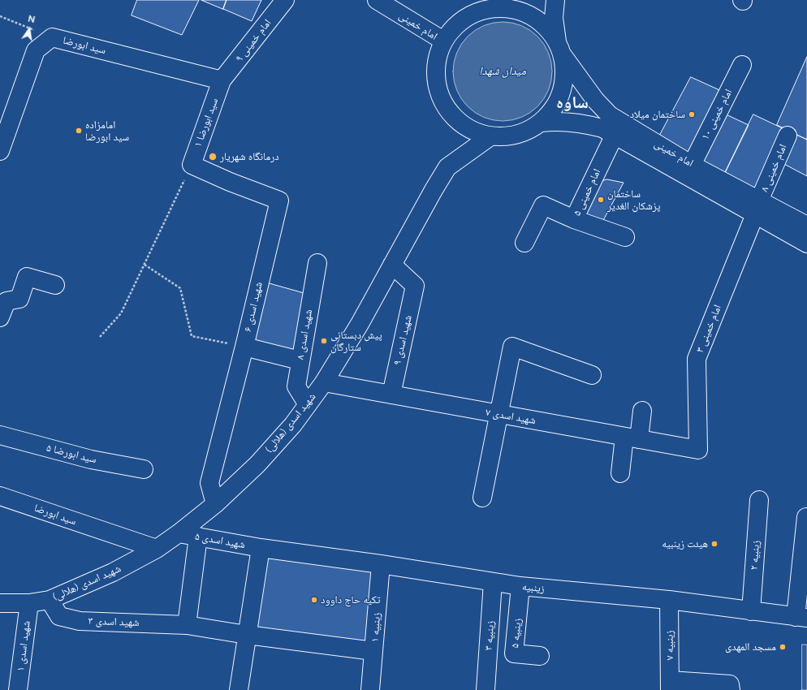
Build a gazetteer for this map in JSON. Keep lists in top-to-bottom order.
{
  "streets": {
    "street": [
      "امام خمینی",
      "امام خمینی ۹",
      "سید ابورضا",
      "امام خمینی ۱۰",
      "سید ابورضا ۱",
      "امام خمینی ۸",
      "امام خمینی ۵",
      "شهید اسدی ۶",
      "امام خمینی ۳",
      "شهید اسدی ۸",
      "شهید اسدی ۹",
      "شهید اسدی ۷",
      "شهید اسدی (هلالی)",
      "سید ابورضا ۵",
      "شهید اسدی ۵",
      "زینبیه ۲",
      "زینبیه",
      "شهید اسدی ۳",
      "زینبیه ۱",
      "زینبیه ۵",
      "زینبیه ۳",
      "زینبیه ۷",
      "شهید اسدی ۱"
    ]
  },
  "crossings": [
    ["امام خمینی", "امام خمینی ۱۰"],
    ["امام خمینی", "امام خمینی ۸"],
    ["امام خمینی", "امام خمینی ۵"],
    ["امام خمینی", "امام خمینی ۳"],
    ["امام خمینی ۹", "سید ابورضا"],
    ["امام خمینی ۹", "سید ابورضا ۱"],
    ["سید ابورضا", "سید ابورضا ۱"],
    ["سید ابورضا", "شهید اسدی (هلالی)"],
    ["سید ابورضا ۱", "شهید اسدی ۶"],
    ["امام خمینی ۸", "امام خمینی ۳"],
    ["شهید اسدی ۶", "شهید اسدی (هلالی)"],
    ["امام خمینی ۳", "شهید اسدی ۷"],
    ["شهید اسدی ۸", "شهید اسدی (هلالی)"],
    ["شهید اسدی ۹", "شهید اسدی ۷"],
    ["شهید اسدی ۹", "شهید اسدی (هلالی)"],
    ["شهید اسدی ۷", "شهید اسدی (هلالی)"],
    ["شهید اسدی (هلالی)", "شهید اسدی ۵"],
    ["شهید اسدی (هلالی)", "شهید اسدی ۳"],
    ["شهید اسدی (هلالی)", "شهید اسدی ۱"],
    ["شهید اسدی ۵", "زینبیه"],
    ["زینبیه ۲", "زینبیه"],
    ["زینبیه", "زینبیه ۱"],
    ["زینبیه", "زینبیه ۵"],
    ["زینبیه", "زینبیه ۳"],
    ["زینبیه", "زینبیه ۷"],
    ["شهید اسدی ۳", "زینبیه ۱"]
  ],
  "districts": ["ساوه"],
  "water": ["میدان شهدا"],
  "places": [
    "ساختمان میلاد",
    "امامزاده سید ابورضا",
    "درمانگاه شهریار",
    "ساختمان پزشکان الغدیر",
    "پیش دبستانی ستارگان",
    "هیئت زینبیه",
    "تکیه حاج داوود",
    "مسجد المهدی"
  ],
  "north": "top"
}
